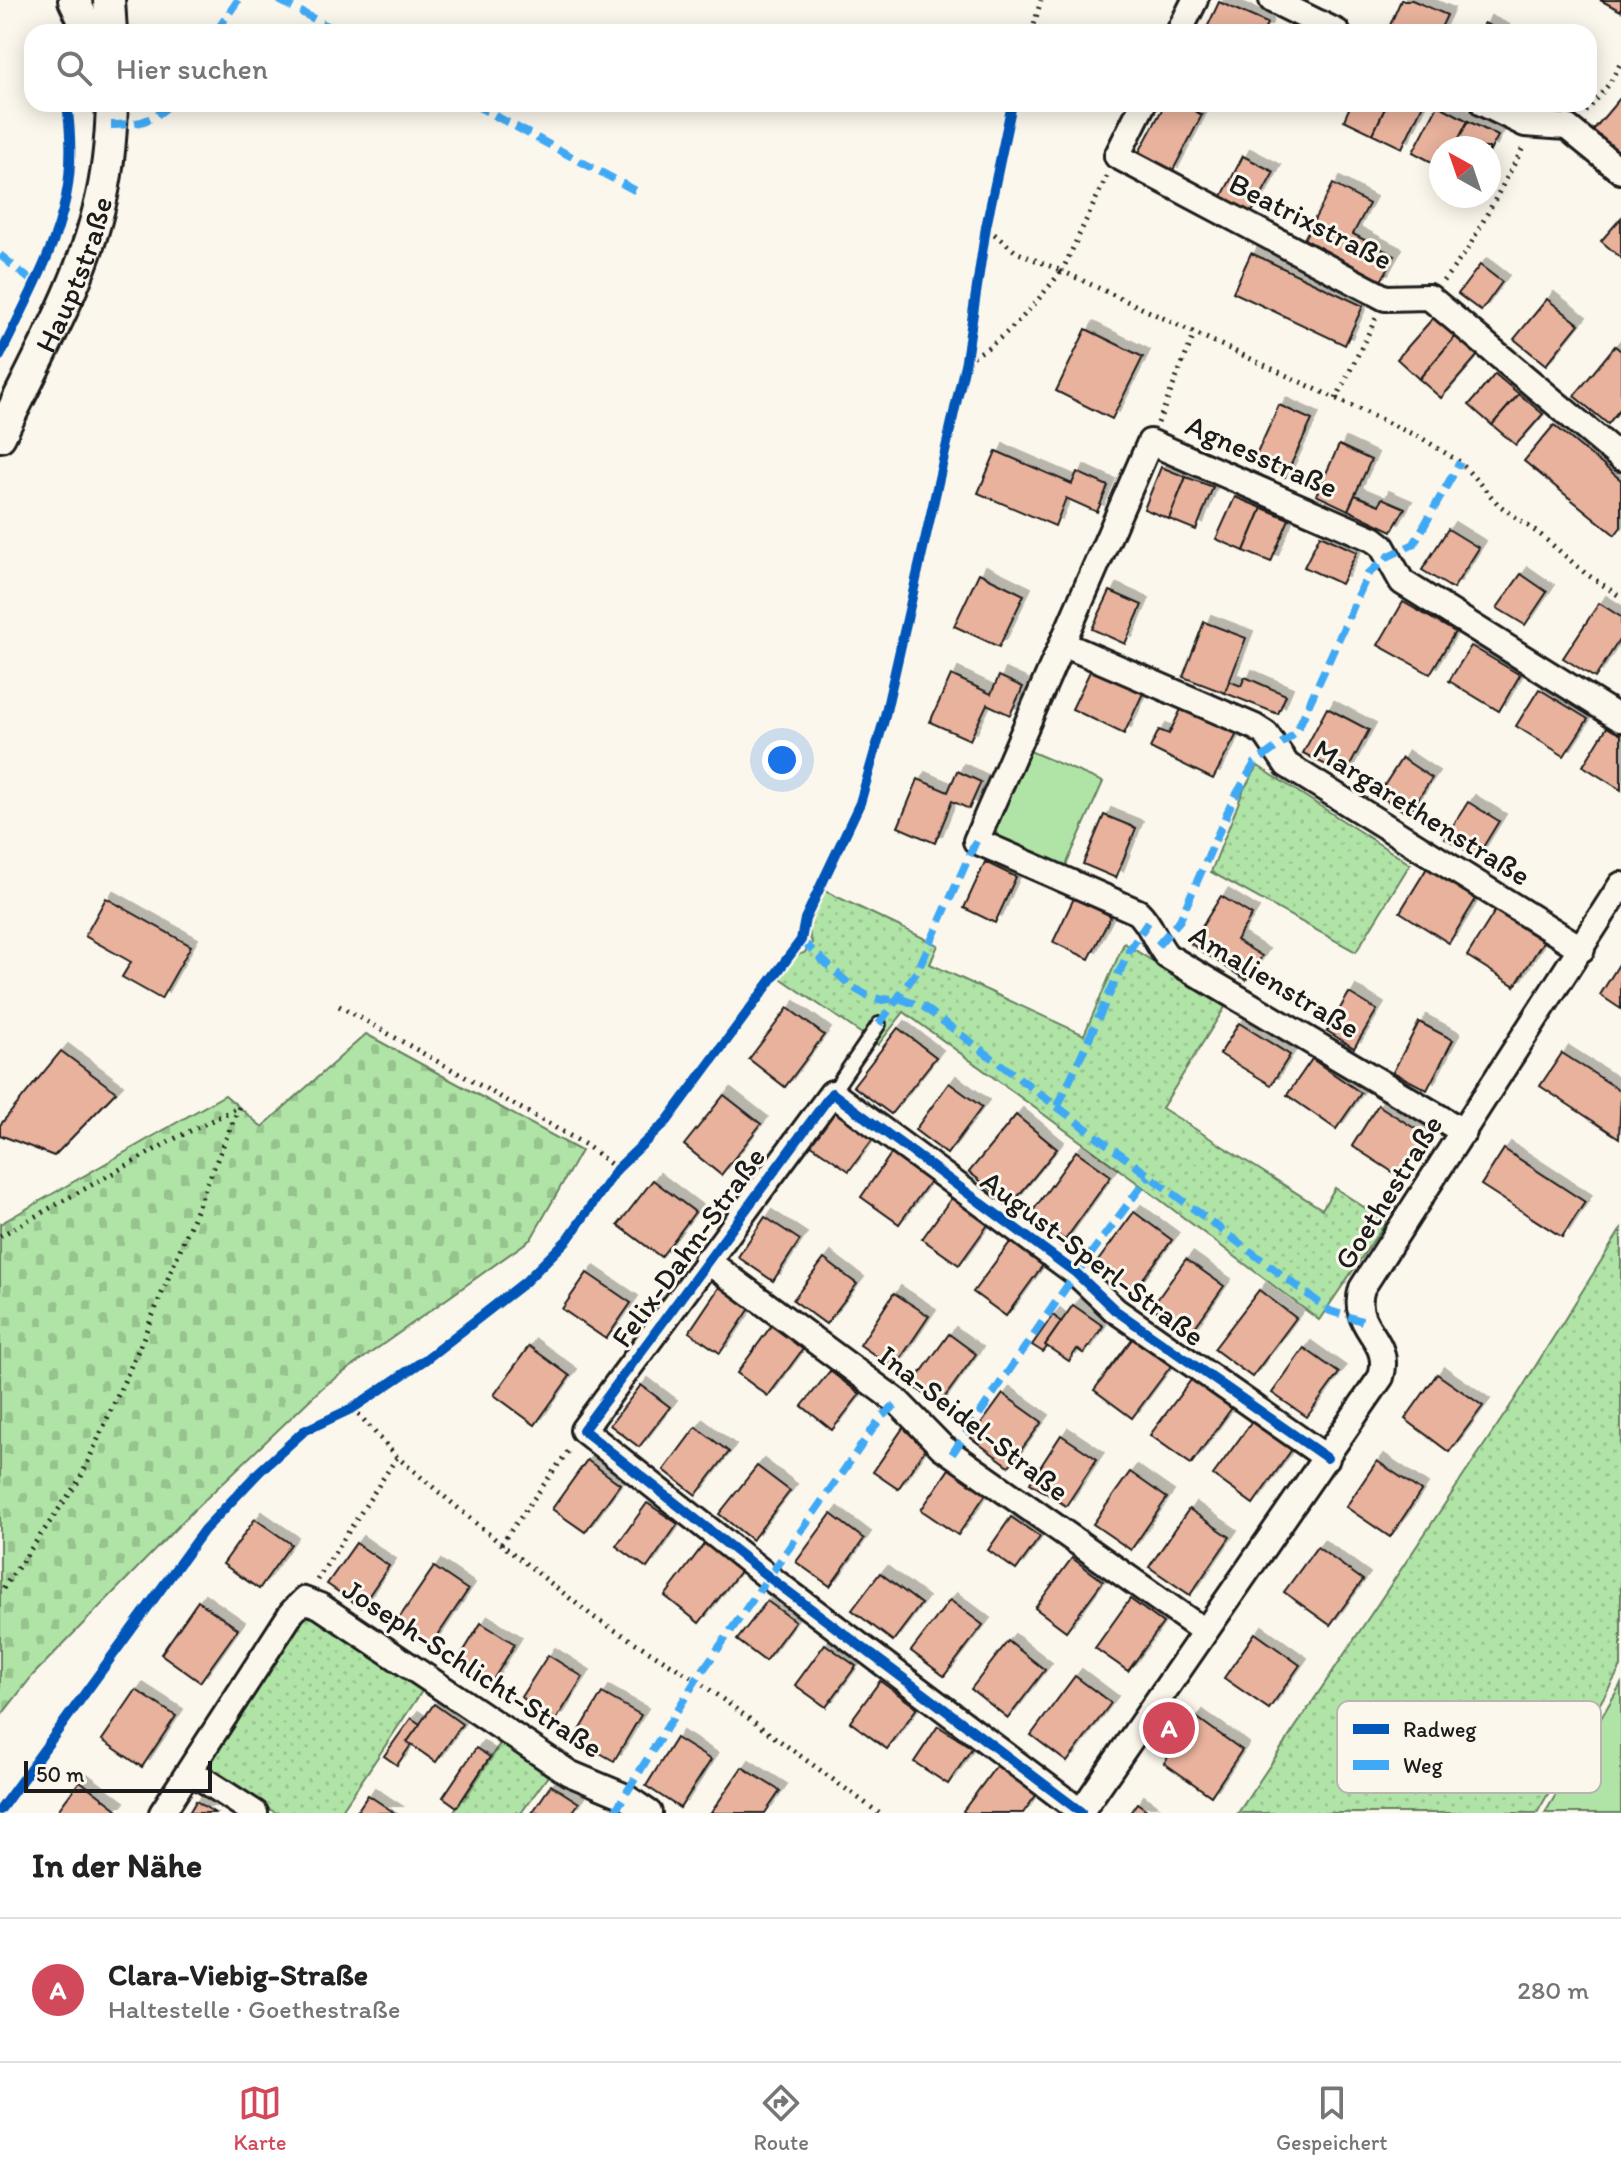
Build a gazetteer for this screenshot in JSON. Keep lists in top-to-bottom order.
{
  "streets": {
    "street": [
      "Beatrixstraße",
      "Hauptstraße",
      "Agnesstraße",
      "Margarethenstraße",
      "Amalienstraße",
      "Goethestraße",
      "Felix-Dahn-Straße",
      "August-Sperl-Straße",
      "Ina-Seidel-Straße",
      "Joseph-Schlicht-Straße"
    ]
  },
  "crossings": [
    ["Agnesstraße", "Margarethenstraße"],
    ["Agnesstraße", "Amalienstraße"],
    ["Margarethenstraße", "Goethestraße"],
    ["Amalienstraße", "Goethestraße"],
    ["Goethestraße", "August-Sperl-Straße"],
    ["Goethestraße", "Ina-Seidel-Straße"],
    ["Felix-Dahn-Straße", "August-Sperl-Straße"],
    ["Felix-Dahn-Straße", "Ina-Seidel-Straße"]
  ],
  "legend": ["Radweg", "Weg"],
  "scale_bar": "50 m",
  "north": "top left",
  "page": {
    "search": "Hier suchen",
    "pins": "A",
    "scale": "50 m",
    "heading": "In der Nähe",
    "list": [
      {
        "mark": "A",
        "name": "Clara-Viebig-Straße",
        "note": "Haltestelle · Goethestraße",
        "value": "280 m"
      }
    ],
    "nav": ["Karte", "Route", "Gespeichert"]
  }
}
